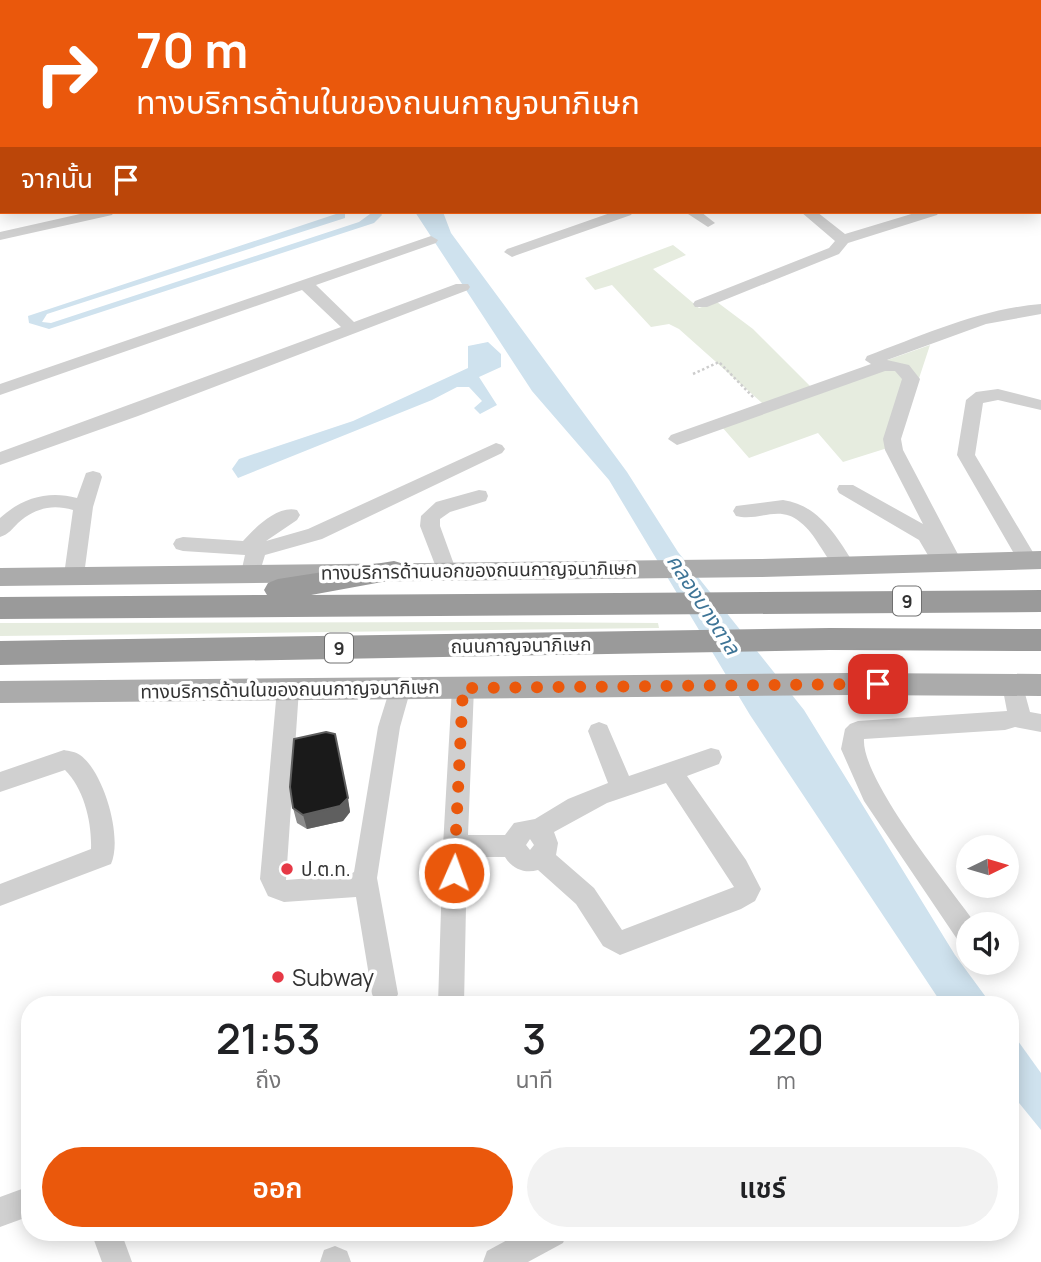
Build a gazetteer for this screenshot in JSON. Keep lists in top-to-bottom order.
{
  "streets": {
    "highway": ["9", "ถนนกาญจนาภิเษก"],
    "main road": ["ทางบริการด้านนอกของถนนกาญจนาภิเษก", "ทางบริการด้านในของถนนกาญจนาภิเษก"]
  },
  "water": ["คลองบางตาล"],
  "places": ["ป.ต.ท.", "Subway"],
  "north": "right",
  "page": {
    "turn": ["70 m", "ทางบริการด้านในของถนนกาญจนาภิเษก"],
    "then": "จากนั้น",
    "eta": [
      "21:53",
      "ถึง",
      "3",
      "นาที",
      "220",
      "m"
    ],
    "buttons": ["ออก", "แชร์"]
  }
}
